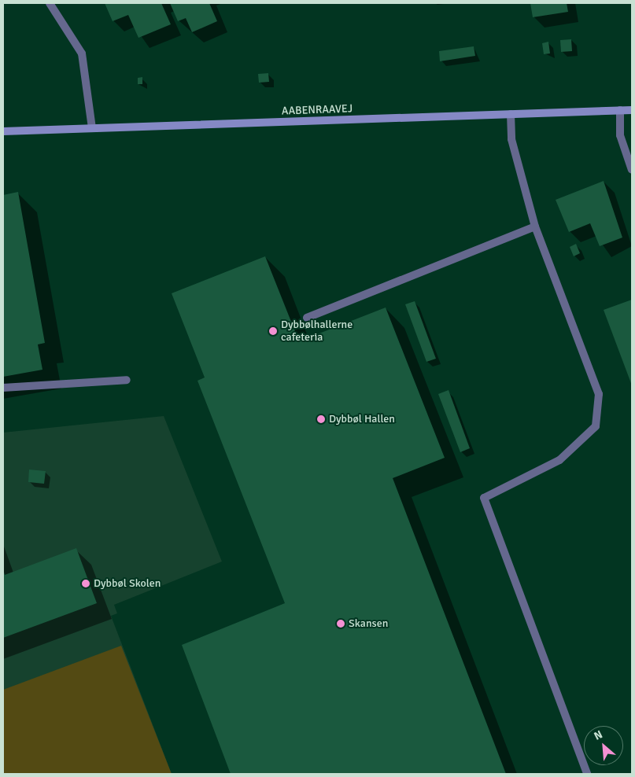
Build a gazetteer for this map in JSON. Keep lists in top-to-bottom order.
{
  "streets": {
    "street": ["AABENRAAVEJ"]
  },
  "places": [
    "Dybbølhallerne cafeteria",
    "Dybbøl Hallen",
    "Dybbøl Skolen",
    "Skansen"
  ],
  "north": "top left"
}
